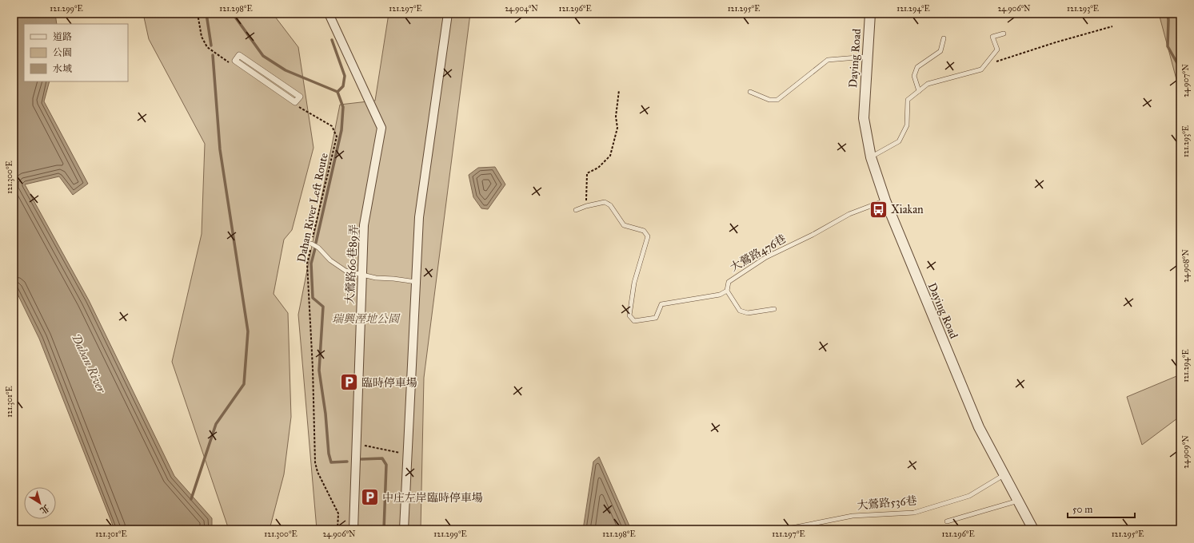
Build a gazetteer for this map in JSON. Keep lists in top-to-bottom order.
{
  "streets": {
    "street": ["Daying Road", "大鶯路60巷89弄"],
    "lane": ["大鶯路476巷", "大鶯路536巷"],
    "path": ["Dahan River Left Route"]
  },
  "crossings": [
    ["Daying Road", "大鶯路476巷"],
    ["Daying Road", "大鶯路536巷"]
  ],
  "water": ["Dahan River"],
  "parks": ["瑞興溼地公園"],
  "places": {
    "bus stop": ["Xiakan"],
    "parking": ["臨時停車場", "中庄左岸臨時停車場"]
  },
  "legend": ["道路", "公園", "水域"],
  "scale_bar": "50 m",
  "north": "bottom right",
  "coordinates": [
    "121.299°E",
    "121.298°E",
    "121.297°E",
    "24.904°N",
    "121.296°E",
    "121.295°E",
    "121.294°E",
    "24.906°N",
    "121.293°E",
    "24.907°N",
    "121.300°E",
    "24.908°N",
    "121.301°E",
    "24.909°N"
  ]
}
